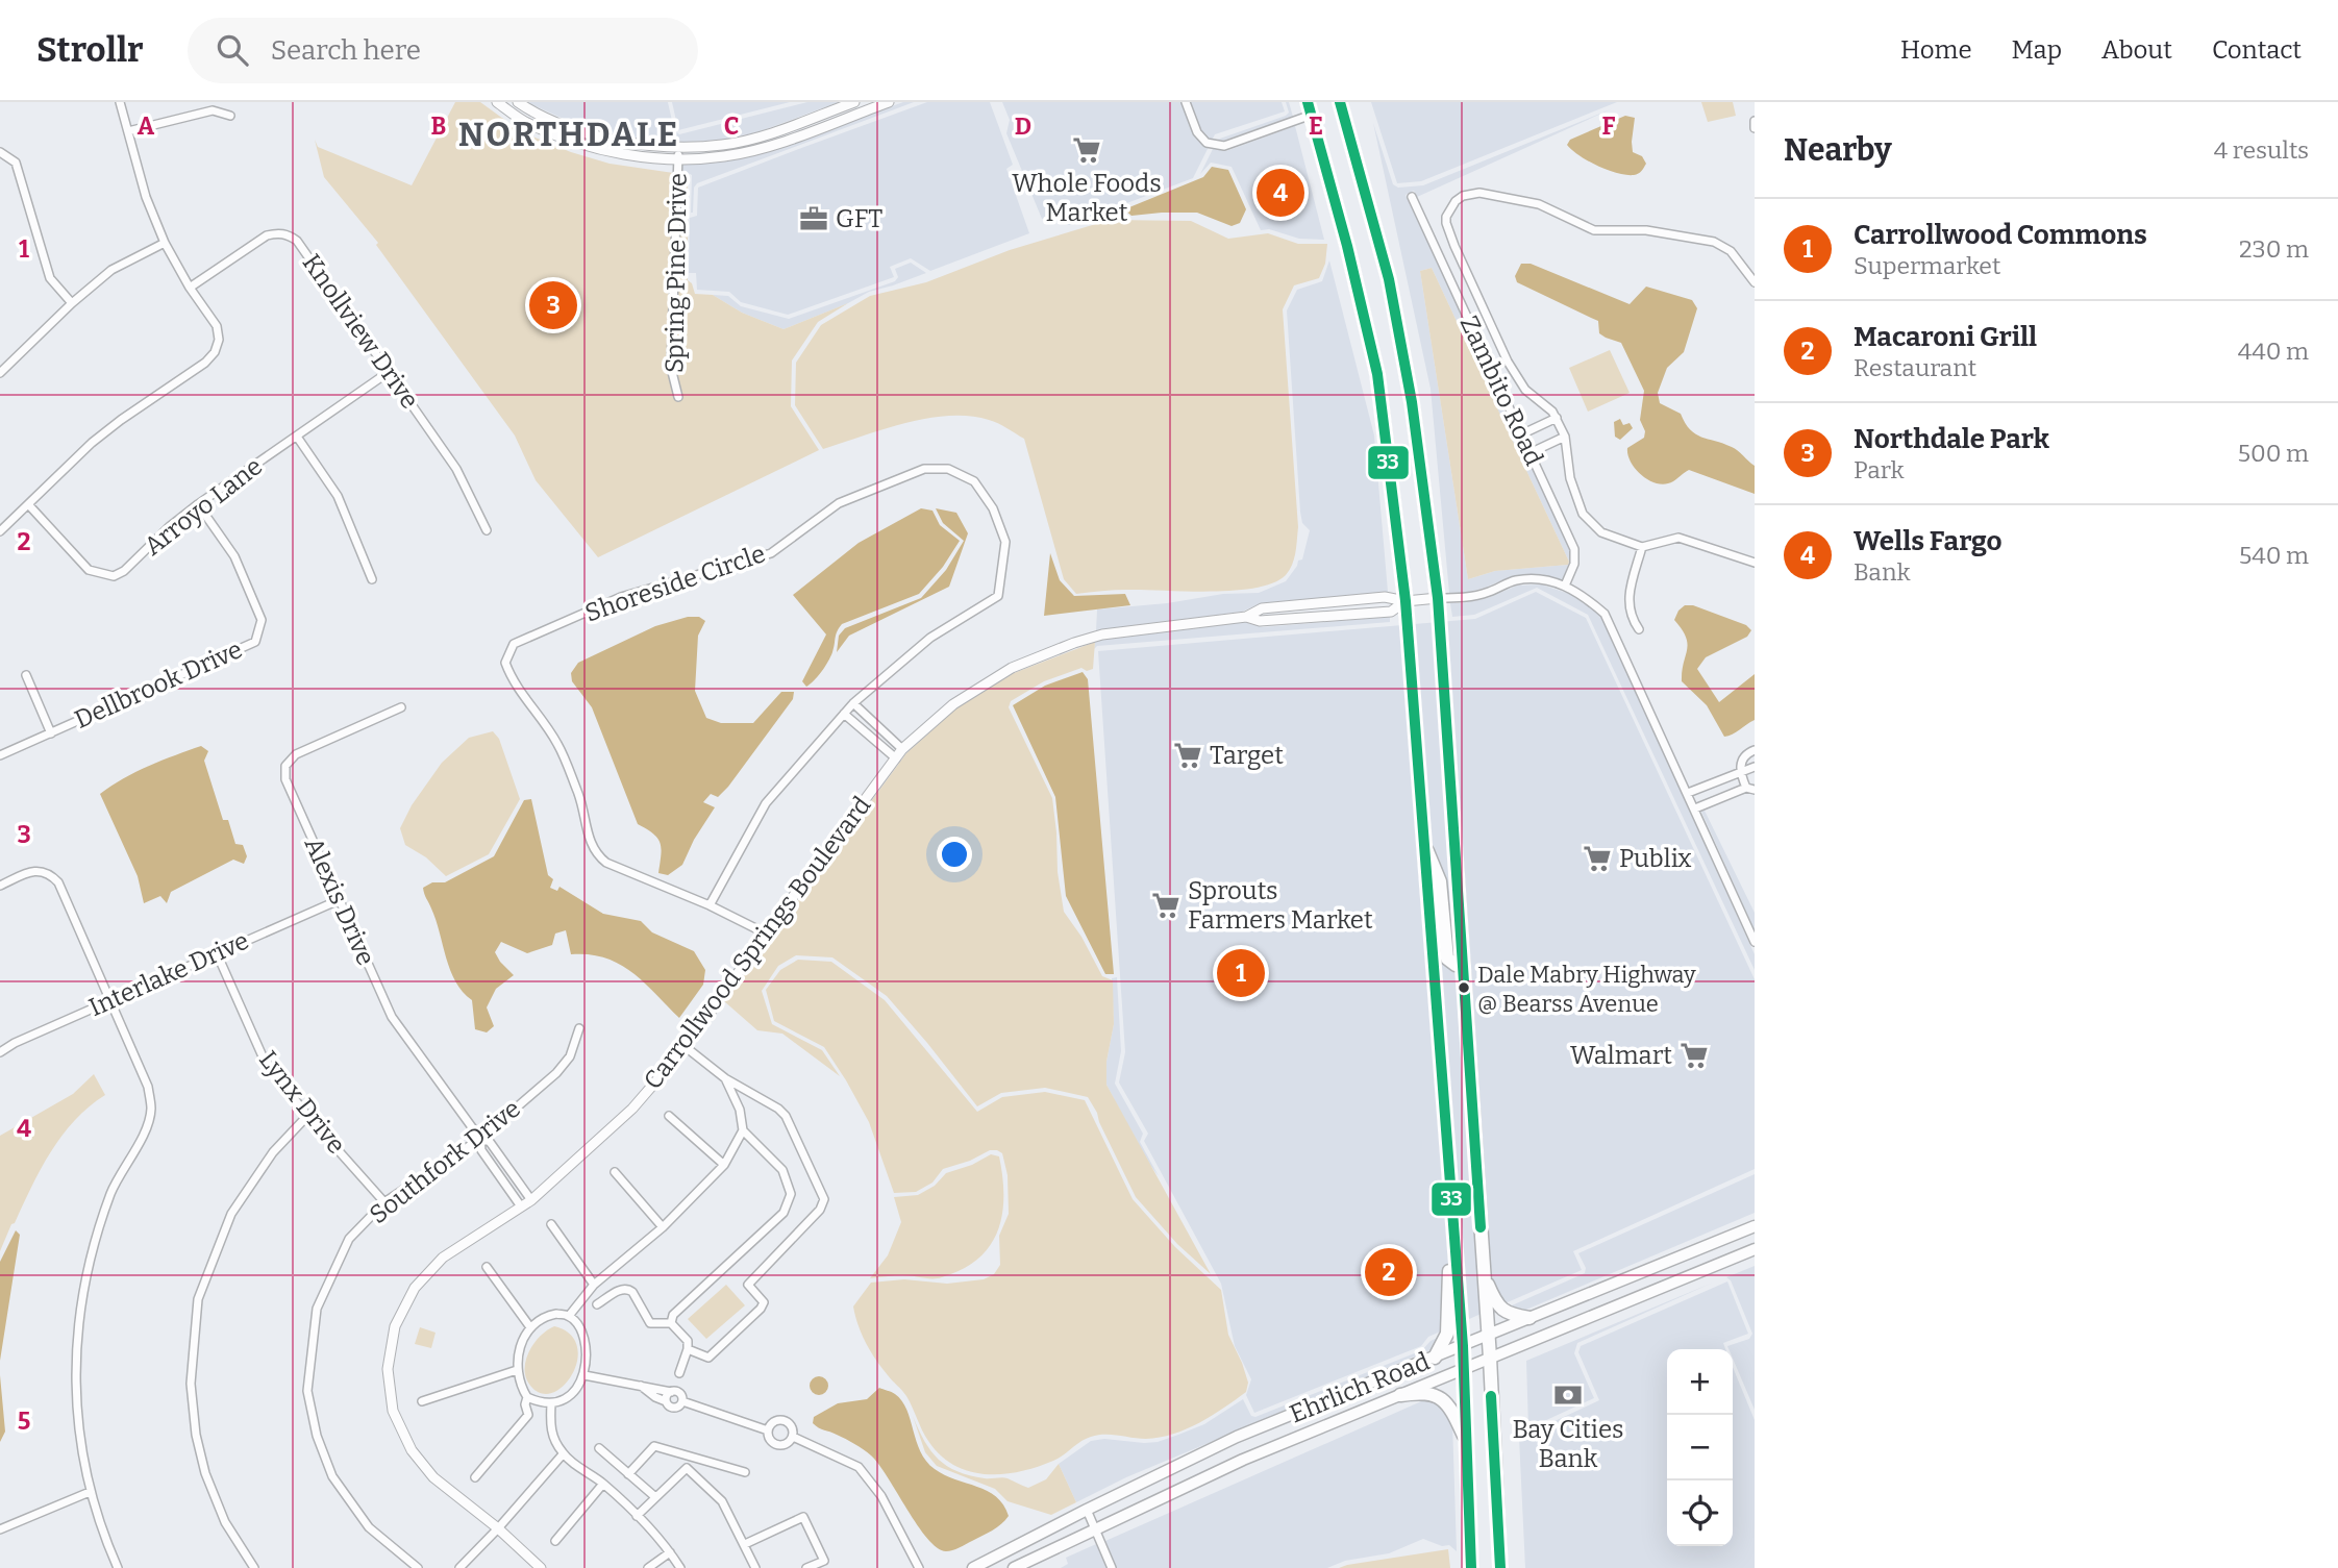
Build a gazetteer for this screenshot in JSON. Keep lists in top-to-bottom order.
{
  "streets": {
    "main road": ["Ehrlich Road"],
    "street": [
      "Spring Pine Drive",
      "Knollview Drive",
      "Zambito Road",
      "Arroyo Lane",
      "Shoreside Circle",
      "Dellbrook Drive",
      "Alexis Drive",
      "Carrollwood Springs Boulevard",
      "Interlake Drive",
      "Lynx Drive",
      "Southfork Drive"
    ]
  },
  "crossings": [
    ["Knollview Drive", "Arroyo Lane"],
    ["Arroyo Lane", "Dellbrook Drive"],
    ["Shoreside Circle", "Carrollwood Springs Boulevard"],
    ["Alexis Drive", "Carrollwood Springs Boulevard"],
    ["Alexis Drive", "Interlake Drive"],
    ["Alexis Drive", "Southfork Drive"],
    ["Interlake Drive", "Lynx Drive"],
    ["Lynx Drive", "Southfork Drive"]
  ],
  "districts": ["NORTHDALE"],
  "places": {
    "supermarket": [
      "Whole Foods Market",
      "Target",
      "Publix",
      "Sprouts Farmers Market",
      "Walmart"
    ],
    "office": ["GFT"],
    "other": ["Dale Mabry Highway @ Bearss Avenue"],
    "bank": ["Bay Cities Bank"]
  },
  "lines": ["transit line 33"],
  "page": {
    "header": "Strollr",
    "search": "Search here",
    "nav": [
      "Home",
      "Map",
      "About",
      "Contact"
    ],
    "heading": ["Nearby", "4 results"],
    "pins": [
      "4",
      "3",
      "1",
      "2"
    ],
    "list": [
      {
        "mark": "1",
        "name": "Carrollwood Commons",
        "note": "Supermarket",
        "value": "230 m"
      },
      {
        "mark": "2",
        "name": "Macaroni Grill",
        "note": "Restaurant",
        "value": "440 m"
      },
      {
        "mark": "3",
        "name": "Northdale Park",
        "note": "Park",
        "value": "500 m"
      },
      {
        "mark": "4",
        "name": "Wells Fargo",
        "note": "Bank",
        "value": "540 m"
      }
    ],
    "map_buttons": ["+", "−"]
  },
  "grid": {
    "columns": [
      "A",
      "B",
      "C",
      "D",
      "E",
      "F"
    ],
    "rows": [
      "1",
      "2",
      "3",
      "4",
      "5"
    ]
  }
}
